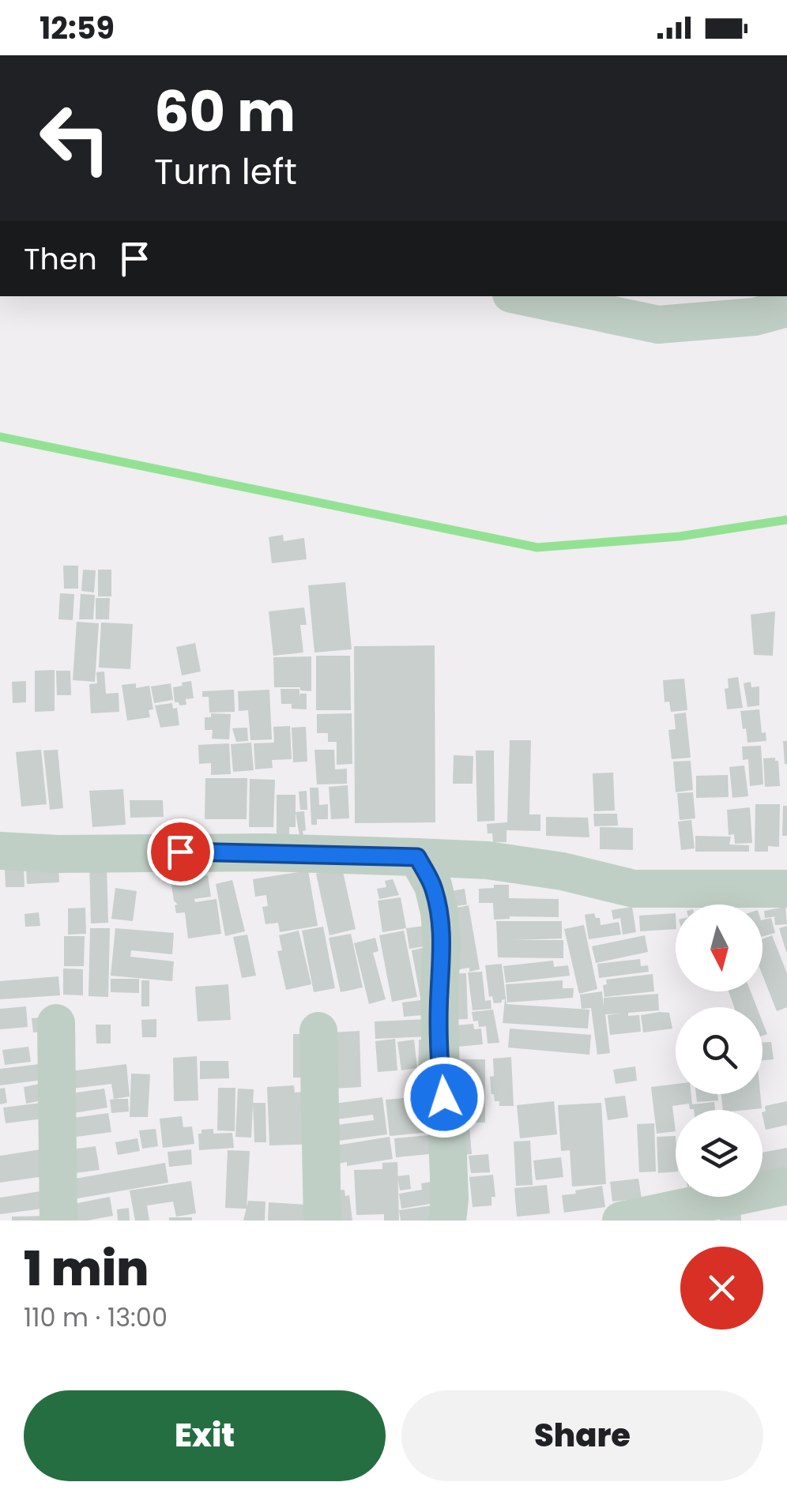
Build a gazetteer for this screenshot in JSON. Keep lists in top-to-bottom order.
{
  "north": "bottom",
  "page": {
    "status": "12:59",
    "turn": ["60 m", "Turn left"],
    "then": "Then",
    "heading": ["1 min", "110 m · 13:00"],
    "buttons": ["Exit", "Share"]
  }
}
